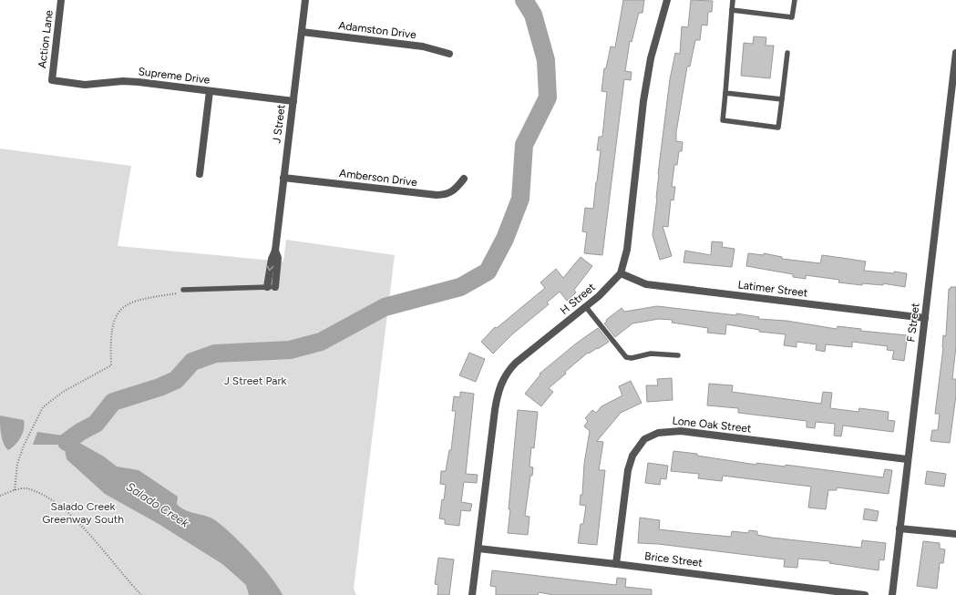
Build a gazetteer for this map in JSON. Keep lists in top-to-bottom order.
{
  "streets": {
    "street": [
      "Adamston Drive",
      "Action Lane",
      "Supreme Drive",
      "J Street",
      "Amberson Drive",
      "Latimer Street",
      "H Street",
      "F Street",
      "Lone Oak Street",
      "Brice Street"
    ]
  },
  "crossings": [
    ["Adamston Drive", "J Street"],
    ["Action Lane", "Supreme Drive"],
    ["Supreme Drive", "J Street"],
    ["J Street", "Amberson Drive"],
    ["Latimer Street", "H Street"],
    ["Latimer Street", "F Street"],
    ["H Street", "Brice Street"],
    ["F Street", "Lone Oak Street"],
    ["Lone Oak Street", "Brice Street"]
  ],
  "water": ["Salado Creek"],
  "parks": ["J Street Park", "Salado Creek Greenway South"]
}
